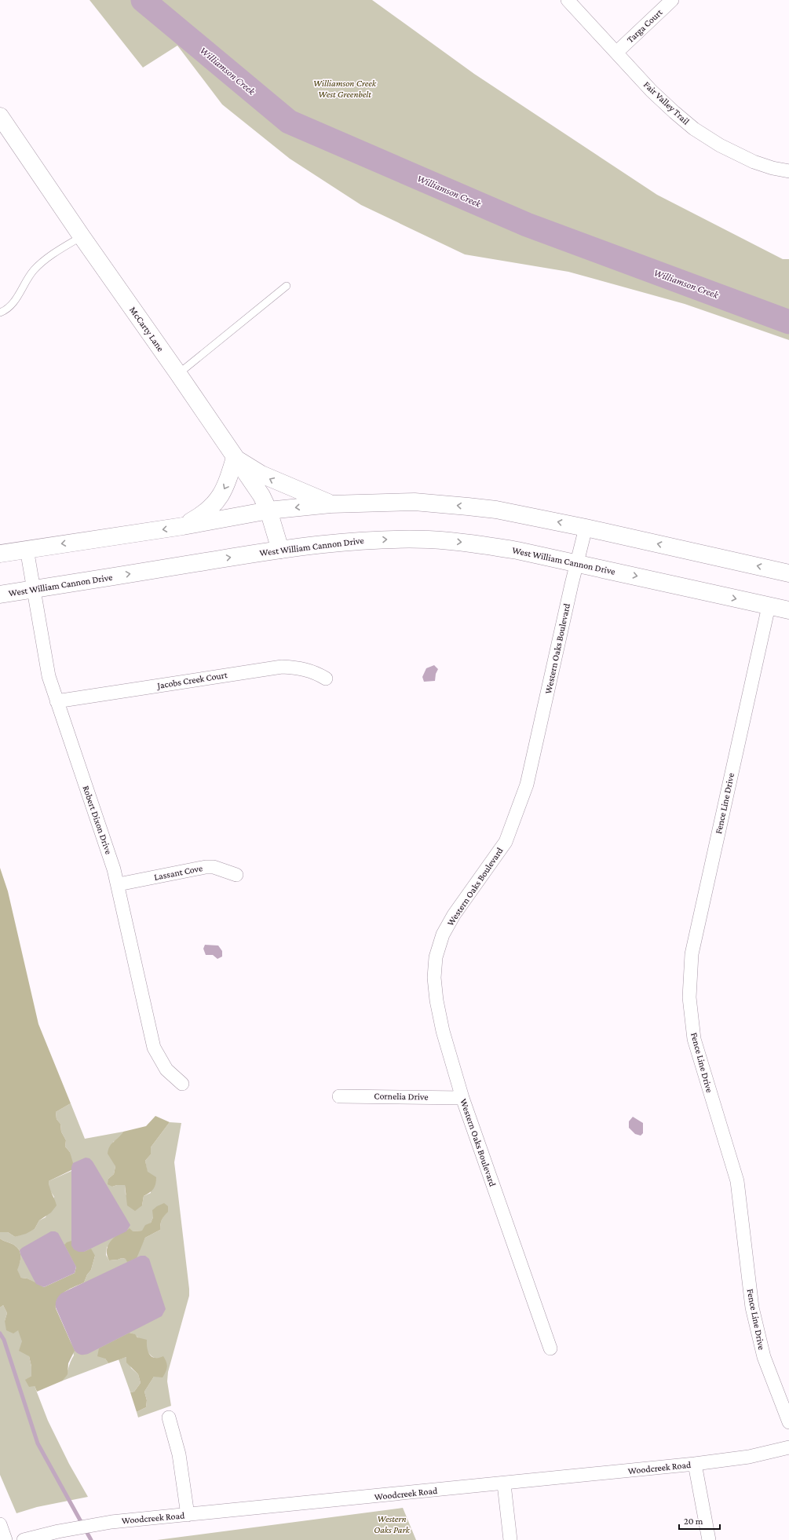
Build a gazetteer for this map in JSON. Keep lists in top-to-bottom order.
{
  "streets": {
    "main road": ["McCarty Lane", "West William Cannon Drive"],
    "street": [
      "Targa Court",
      "Fair Valley Trail",
      "Western Oaks Boulevard",
      "Jacobs Creek Court",
      "Fence Line Drive",
      "Robert Dixon Drive",
      "Lassant Cove",
      "Cornelia Drive",
      "Woodcreek Road"
    ]
  },
  "crossings": [
    ["Targa Court", "Fair Valley Trail"],
    ["McCarty Lane", "West William Cannon Drive"],
    ["West William Cannon Drive", "Western Oaks Boulevard"],
    ["West William Cannon Drive", "Fence Line Drive"],
    ["West William Cannon Drive", "Robert Dixon Drive"],
    ["Western Oaks Boulevard", "Cornelia Drive"],
    ["Jacobs Creek Court", "Robert Dixon Drive"],
    ["Robert Dixon Drive", "Lassant Cove"]
  ],
  "water": ["Williamson Creek"],
  "parks": ["Williamson Creek West Greenbelt", "Western Oaks Park"],
  "scale_bar": "20 m"
}
